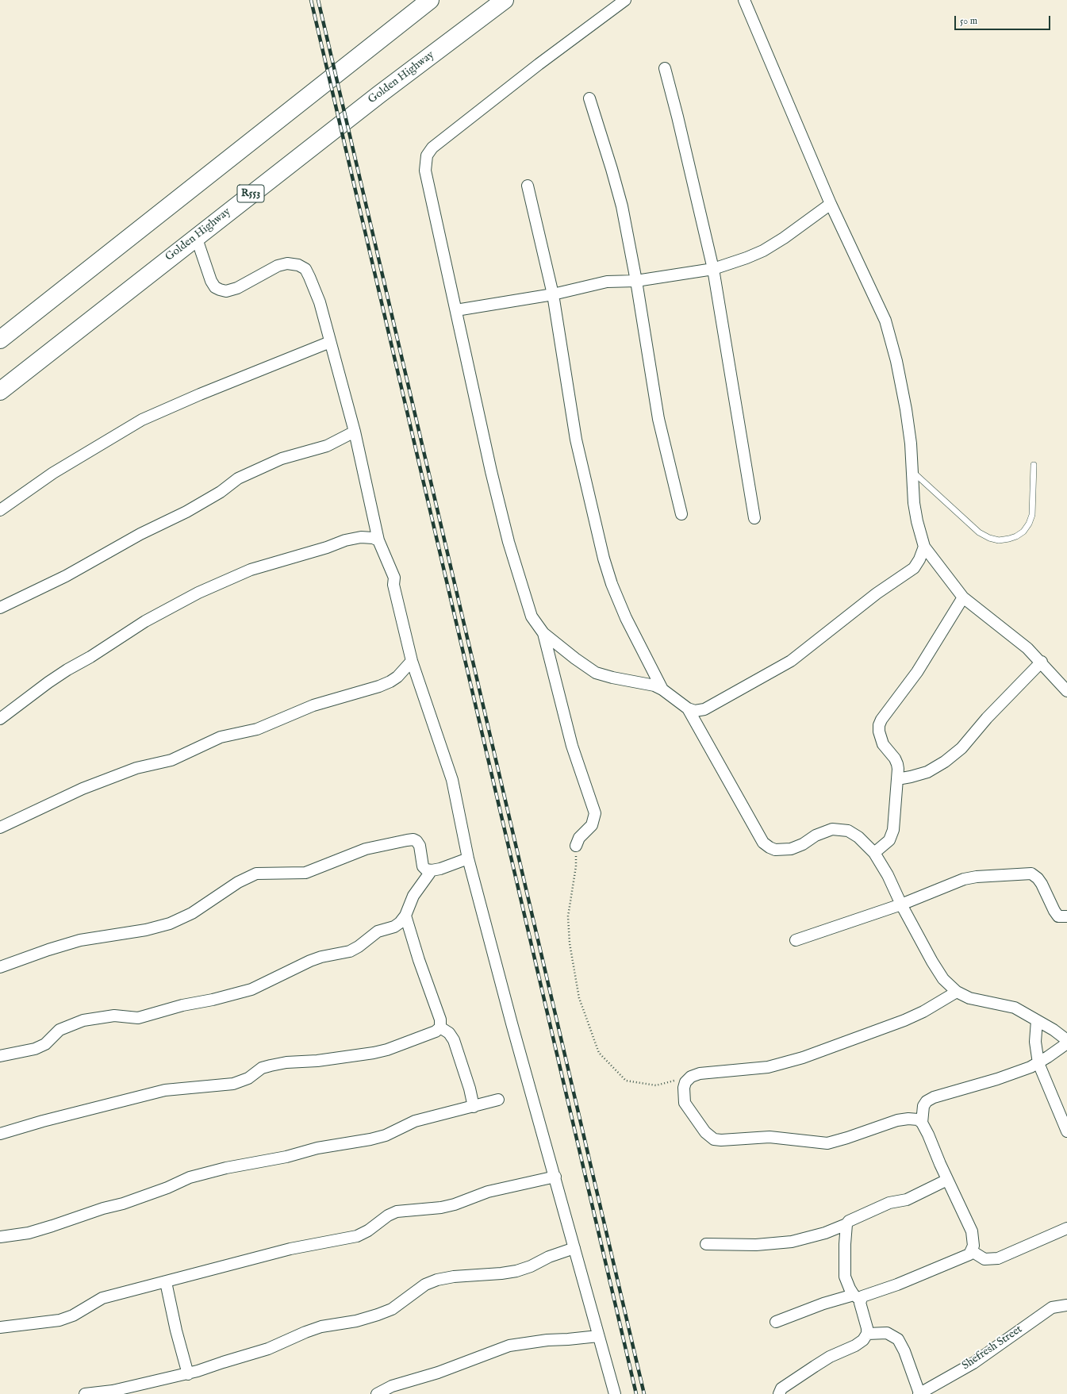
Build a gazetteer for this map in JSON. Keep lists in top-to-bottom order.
{
  "streets": {
    "main road": ["Golden Highway", "R553"],
    "street": ["Shefresh Street"]
  },
  "scale_bar": "50 m"
}
